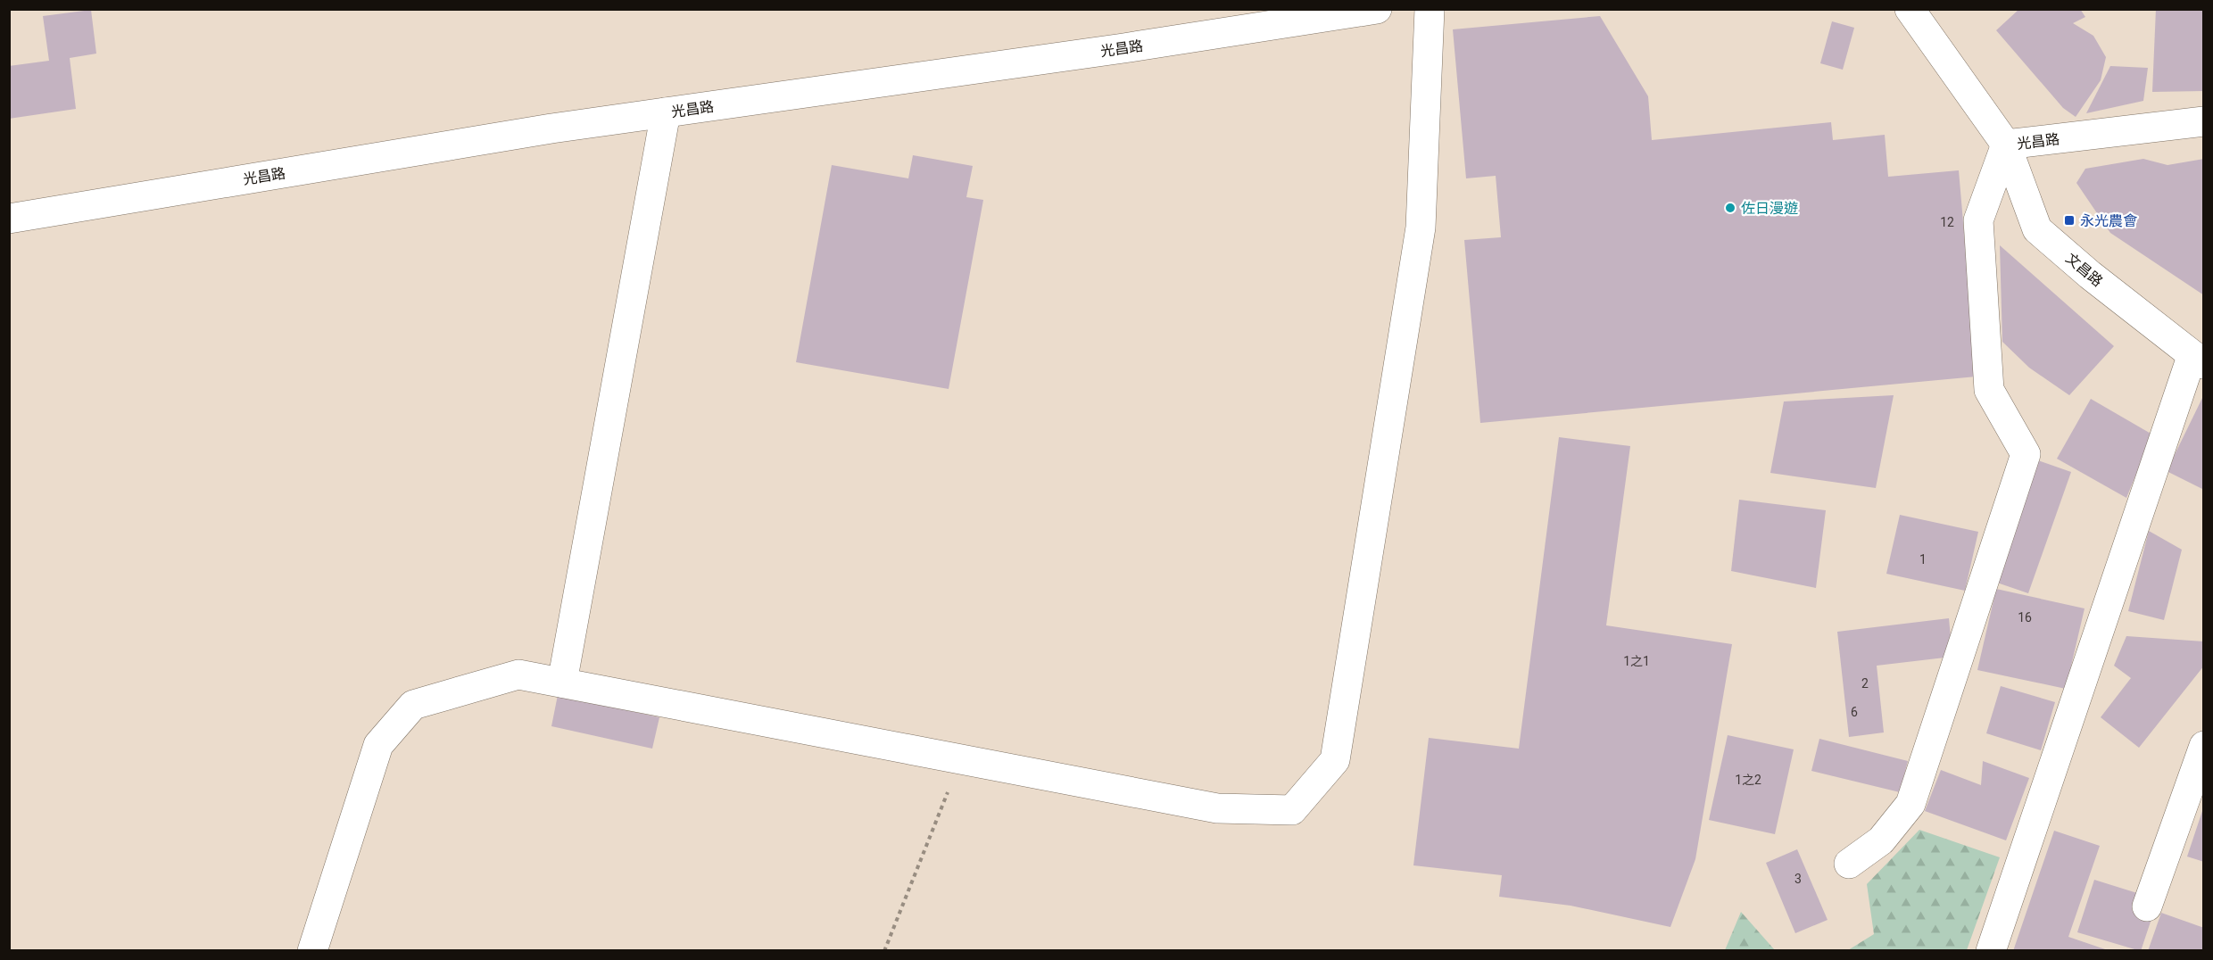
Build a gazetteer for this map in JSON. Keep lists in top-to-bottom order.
{
  "streets": {
    "street": ["光昌路", "文昌路"]
  },
  "crossings": [
    ["光昌路", "文昌路"]
  ],
  "places": {
    "other": ["佐日漫遊"],
    "transit": ["永光農會"]
  },
  "house_numbers": [
    "12",
    "1",
    "16",
    "1之1",
    "2",
    "6",
    "1之2",
    "3"
  ]
}
